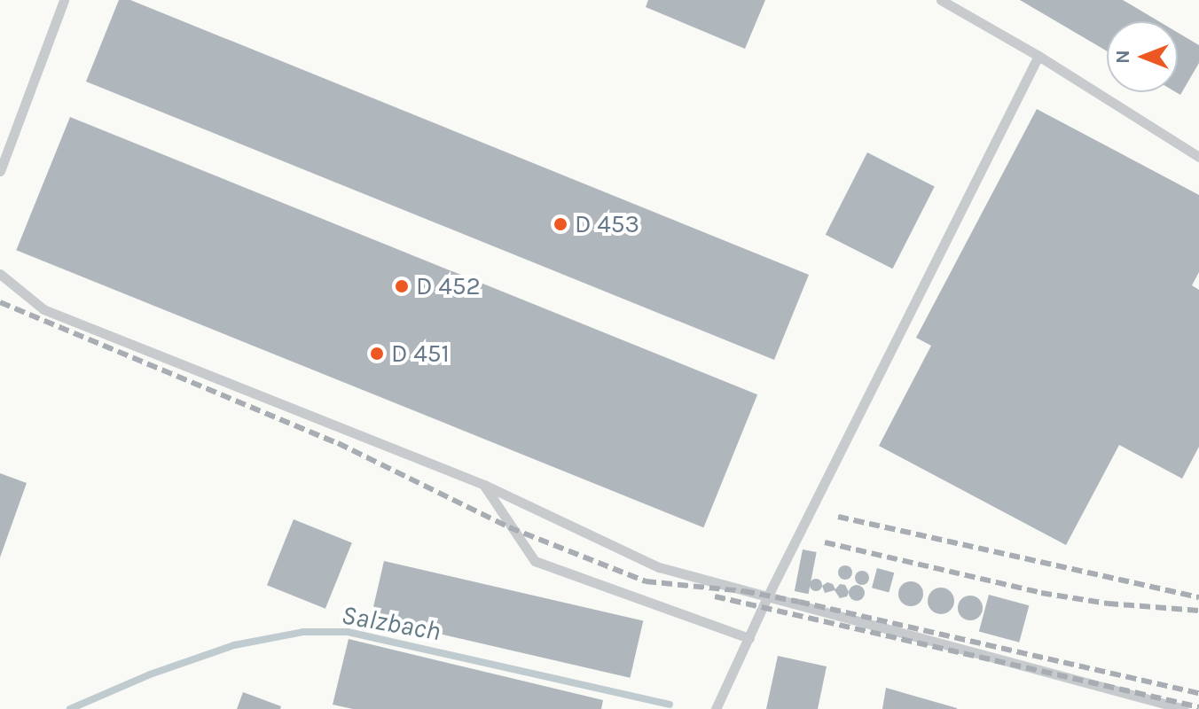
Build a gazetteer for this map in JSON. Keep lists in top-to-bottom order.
{
  "water": ["Salzbach"],
  "places": ["D 453", "D 452", "D 451"],
  "north": "left"
}
